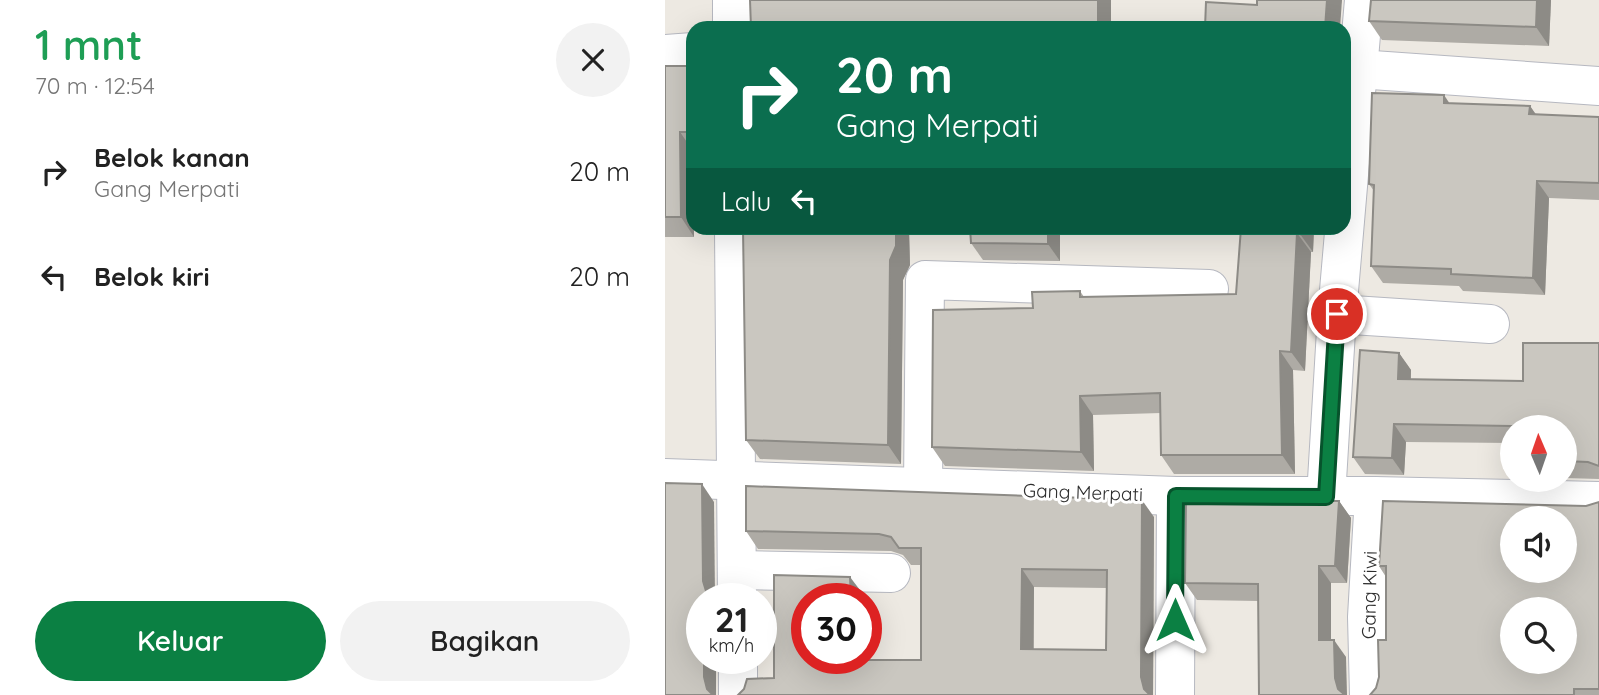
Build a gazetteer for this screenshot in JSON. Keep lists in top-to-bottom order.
{
  "streets": {
    "street": ["Gang Merpati", "Gang Kiwi"]
  },
  "crossings": [
    ["Gang Merpati", "Gang Kiwi"]
  ],
  "north": "top",
  "page": {
    "heading": ["1 mnt", "70 m · 12:54"],
    "turn": ["20 m", "Gang Merpati"],
    "list": [
      {
        "name": "Belok kanan",
        "note": "Gang Merpati",
        "value": "20 m"
      },
      {
        "name": "Belok kiri",
        "value": "20 m"
      }
    ],
    "then": "Lalu",
    "speed": "21 km/h",
    "limit": "30",
    "buttons": ["Keluar", "Bagikan"]
  }
}
